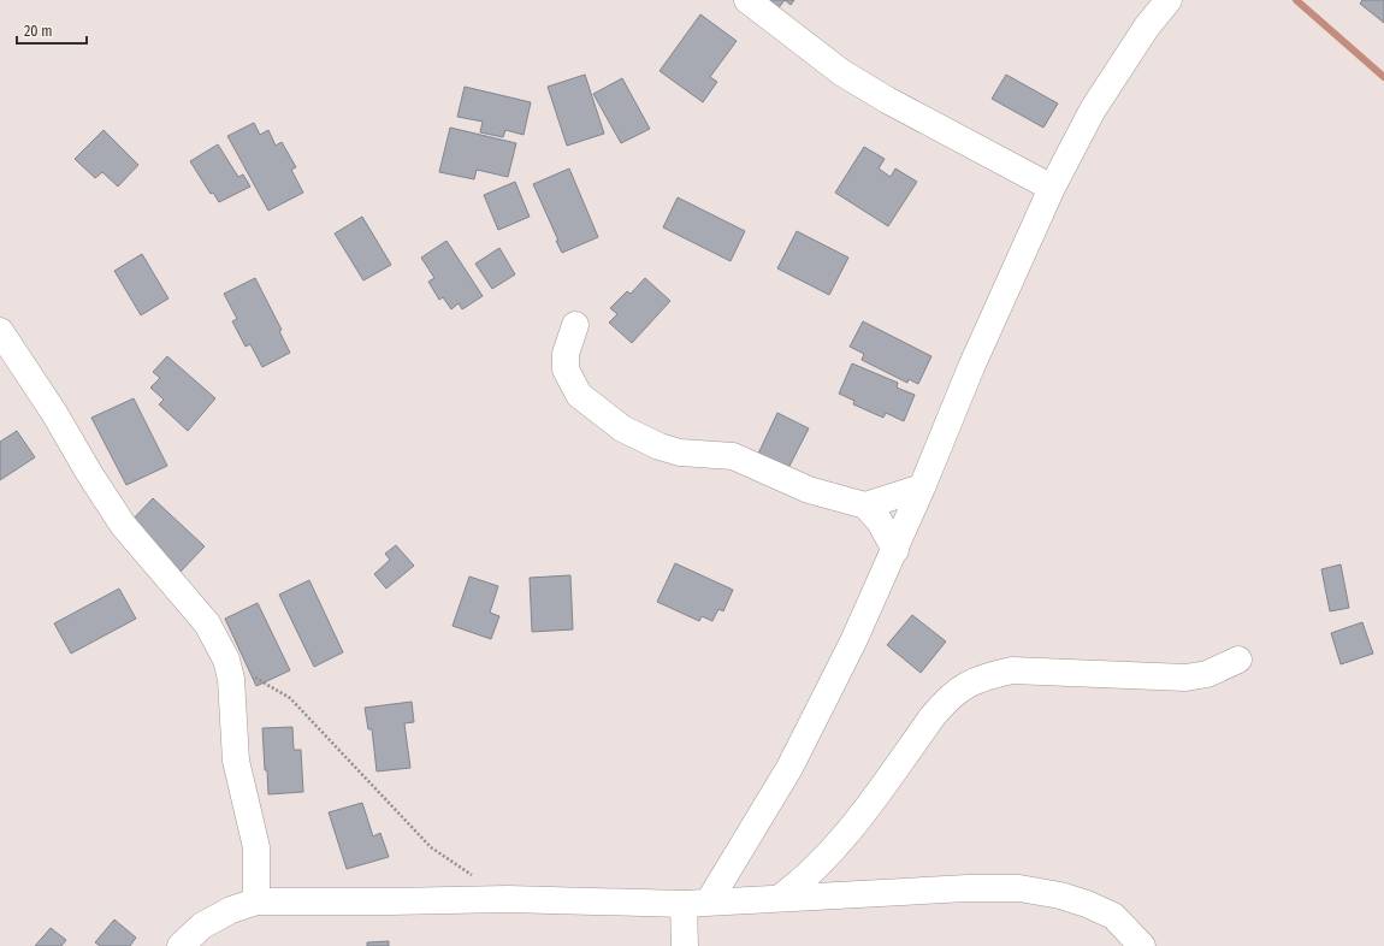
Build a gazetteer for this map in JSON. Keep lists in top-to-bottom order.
{
  "scale_bar": "20 m"
}
